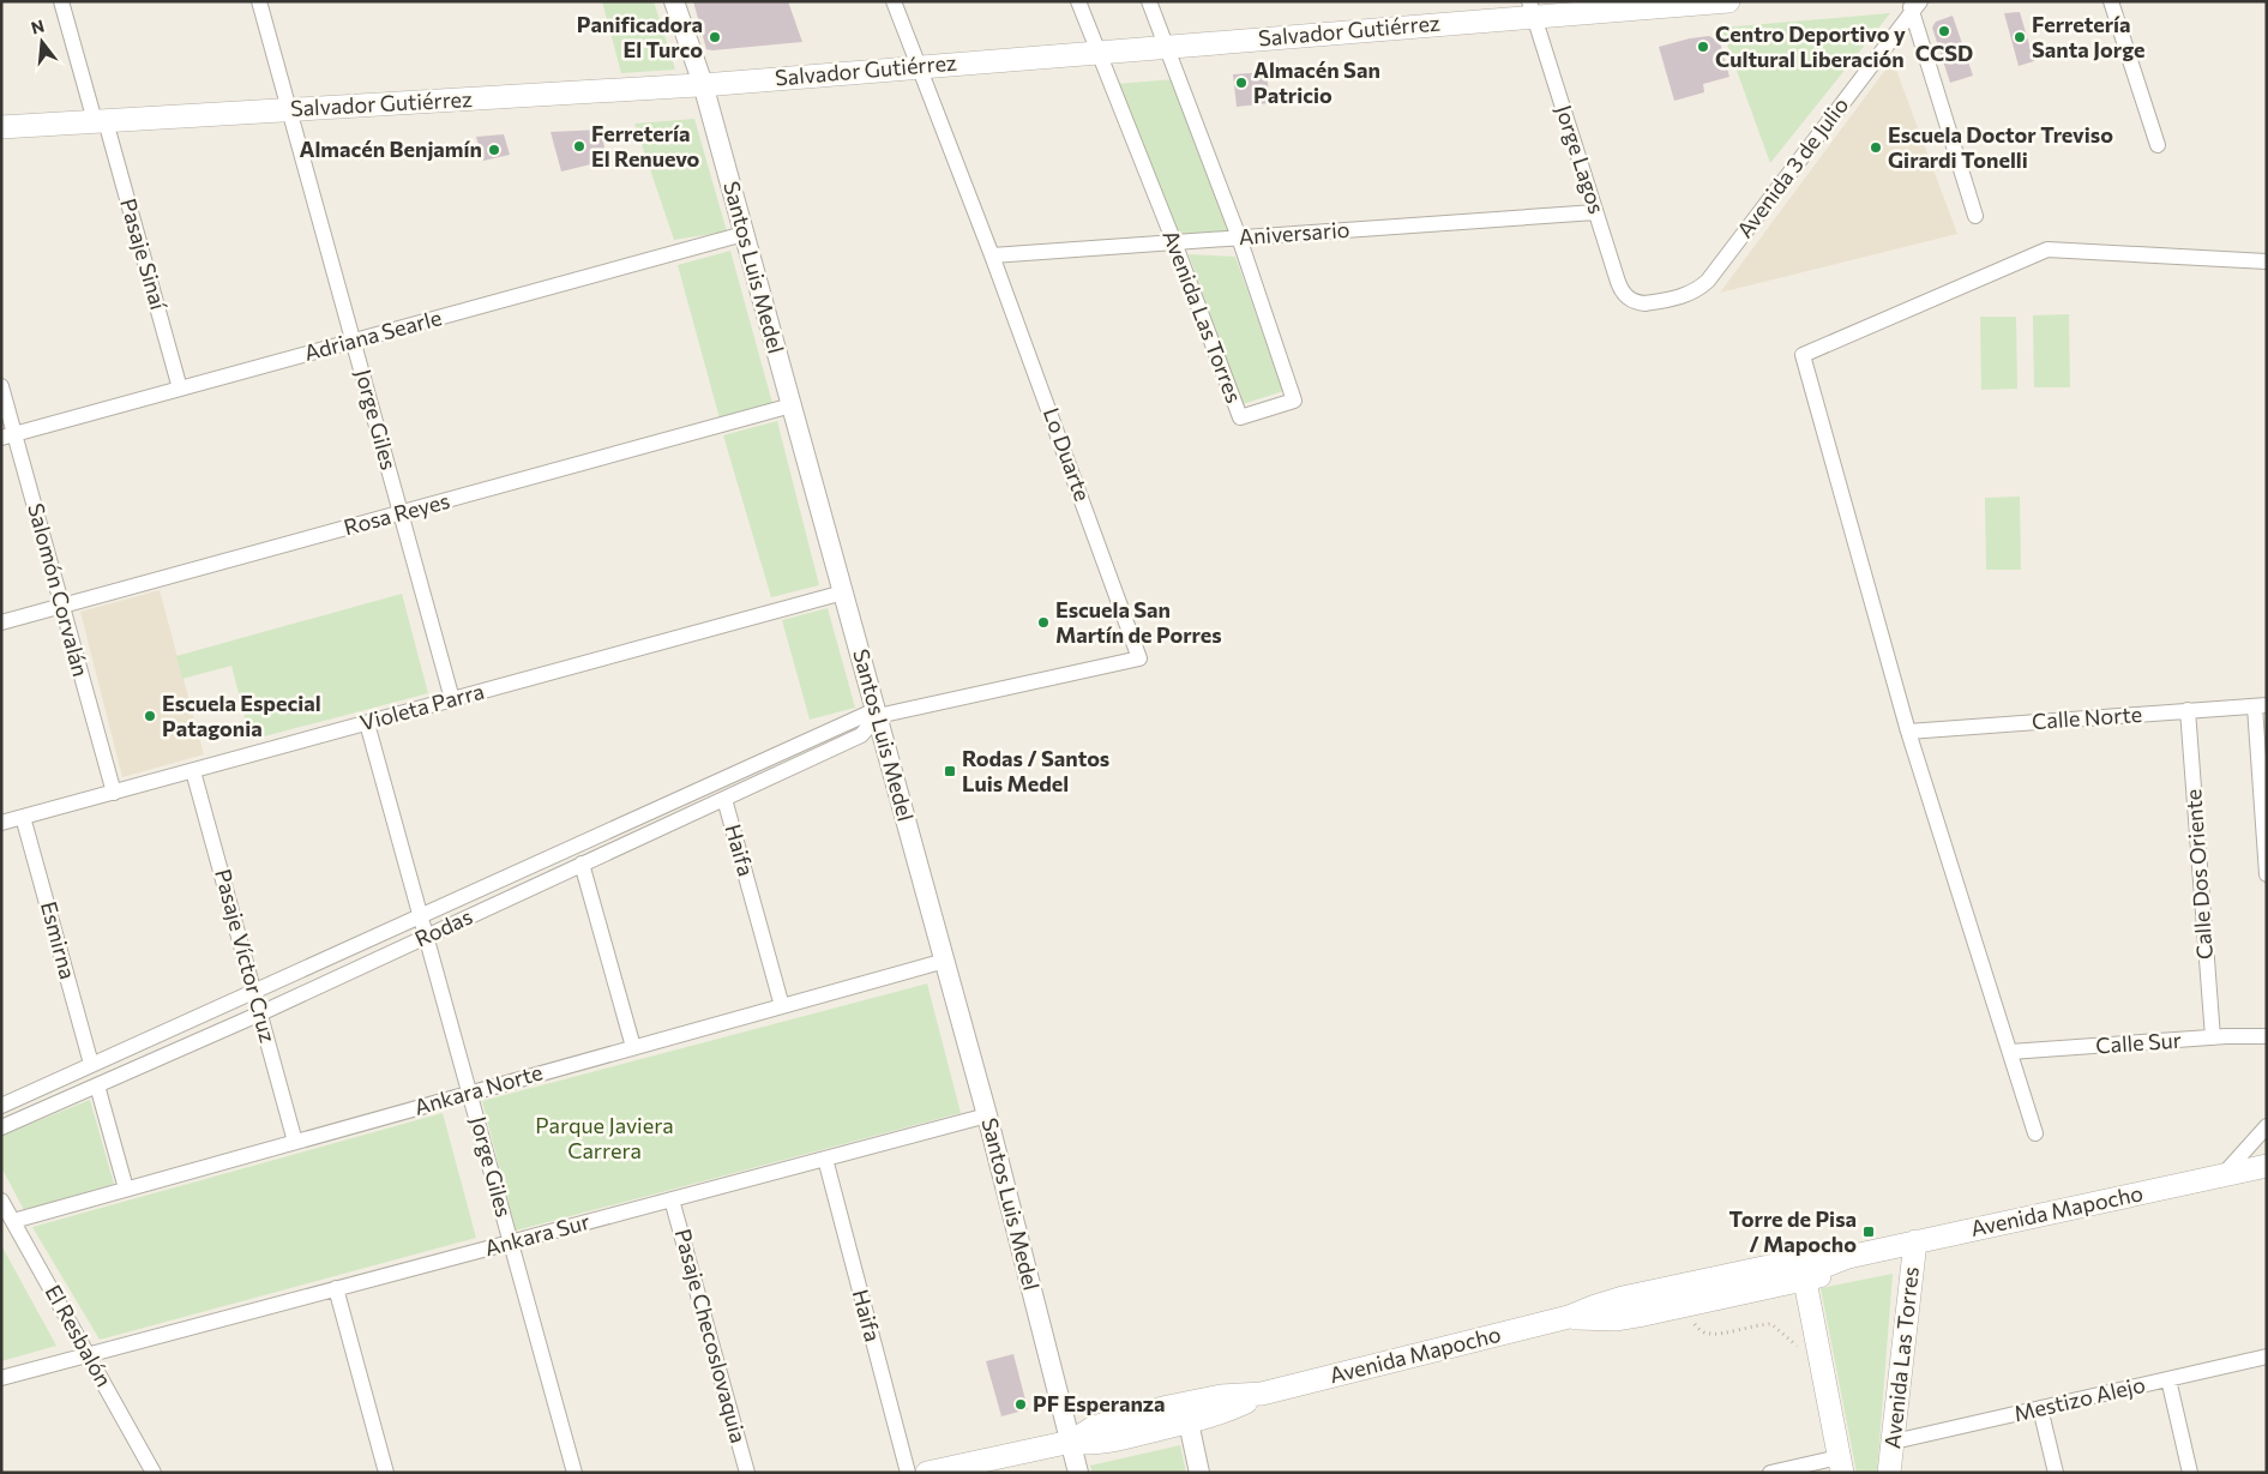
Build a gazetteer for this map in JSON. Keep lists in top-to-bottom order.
{
  "streets": {
    "main road": ["Salvador Gutiérrez", "Avenida Las Torres", "Avenida Mapocho"],
    "street": [
      "Jorge Lagos",
      "Avenida 3 de Julio",
      "Aniversario",
      "Pasaje Sinaí",
      "Santos Luis Medel",
      "Adriana Searle",
      "Jorge Giles",
      "Lo Duarte",
      "Rosa Reyes",
      "Salomón Corvalán",
      "Violeta Parra",
      "Calle Norte",
      "Haifa",
      "Calle Dos Oriente",
      "Rodas",
      "Esmirna",
      "Pasaje Víctor Cruz",
      "Calle Sur",
      "Ankara Norte",
      "Ankara Sur",
      "El Resbalón",
      "Pasaje Checoslovaquia",
      "Mestizo Alejo"
    ]
  },
  "crossings": [
    ["Salvador Gutiérrez", "Jorge Lagos"],
    ["Salvador Gutiérrez", "Pasaje Sinaí"],
    ["Salvador Gutiérrez", "Santos Luis Medel"],
    ["Salvador Gutiérrez", "Avenida Las Torres"],
    ["Salvador Gutiérrez", "Jorge Giles"],
    ["Salvador Gutiérrez", "Lo Duarte"],
    ["Jorge Lagos", "Avenida 3 de Julio"],
    ["Jorge Lagos", "Aniversario"],
    ["Aniversario", "Avenida Las Torres"],
    ["Aniversario", "Lo Duarte"],
    ["Pasaje Sinaí", "Adriana Searle"],
    ["Santos Luis Medel", "Adriana Searle"],
    ["Santos Luis Medel", "Lo Duarte"],
    ["Santos Luis Medel", "Rosa Reyes"],
    ["Santos Luis Medel", "Violeta Parra"],
    ["Santos Luis Medel", "Rodas"],
    ["Santos Luis Medel", "Ankara Norte"],
    ["Santos Luis Medel", "Avenida Mapocho"],
    ["Santos Luis Medel", "Ankara Sur"],
    ["Avenida Las Torres", "Avenida Mapocho"],
    ["Avenida Las Torres", "Mestizo Alejo"],
    ["Adriana Searle", "Jorge Giles"],
    ["Adriana Searle", "Salomón Corvalán"],
    ["Jorge Giles", "Rosa Reyes"],
    ["Jorge Giles", "Violeta Parra"],
    ["Jorge Giles", "Rodas"],
    ["Jorge Giles", "Ankara Norte"],
    ["Jorge Giles", "Ankara Sur"],
    ["Lo Duarte", "Rodas"],
    ["Rosa Reyes", "Salomón Corvalán"],
    ["Salomón Corvalán", "Violeta Parra"],
    ["Violeta Parra", "Esmirna"],
    ["Violeta Parra", "Pasaje Víctor Cruz"],
    ["Calle Norte", "Calle Dos Oriente"],
    ["Haifa", "Rodas"],
    ["Haifa", "Ankara Norte"],
    ["Haifa", "Ankara Sur"],
    ["Calle Dos Oriente", "Calle Sur"],
    ["Rodas", "Esmirna"],
    ["Rodas", "Pasaje Víctor Cruz"],
    ["Pasaje Víctor Cruz", "Ankara Norte"],
    ["Ankara Norte", "El Resbalón"],
    ["Ankara Sur", "El Resbalón"],
    ["Ankara Sur", "Pasaje Checoslovaquia"]
  ],
  "parks": ["Parque Javiera Carrera"],
  "places": {
    "other": [
      "CCSD",
      "Panificadora El Turco",
      "Ferretería Santa Jorge",
      "Centro Deportivo y Cultural Liberación",
      "Almacén San Patricio",
      "Ferretería El Renuevo",
      "Escuela Doctor Treviso Girardi Tonelli",
      "Almacén Benjamín",
      "Escuela San Martín de Porres",
      "Escuela Especial Patagonia",
      "PF Esperanza"
    ],
    "transit": ["Rodas / Santos Luis Medel", "Torre de Pisa / Mapocho"]
  },
  "north": "top"
}
